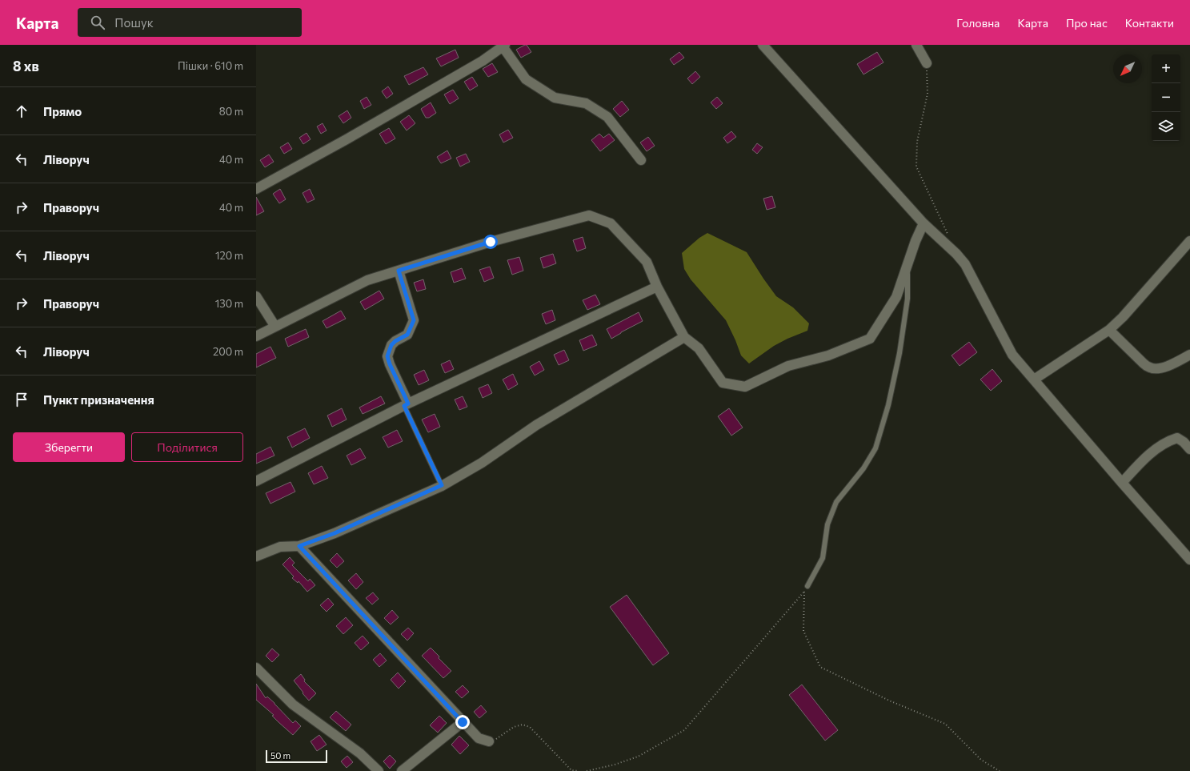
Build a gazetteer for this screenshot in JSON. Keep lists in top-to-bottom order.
{
  "scale_bar": "50 m",
  "north": "bottom left",
  "page": {
    "header": "Карта",
    "search": "Пошук",
    "nav": [
      "Головна",
      "Карта",
      "Про нас",
      "Контакти"
    ],
    "heading": ["8 хв", "Пішки · 610 m"],
    "map_buttons": ["+", "−"],
    "list": [
      ["Прямо", "80 m"],
      ["Ліворуч", "40 m"],
      ["Праворуч", "40 m"],
      ["Ліворуч", "120 m"],
      ["Праворуч", "130 m"],
      ["Ліворуч", "200 m"],
      "Пункт призначення"
    ],
    "buttons": ["Зберегти", "Поділитися"],
    "scale": "50 m"
  }
}
